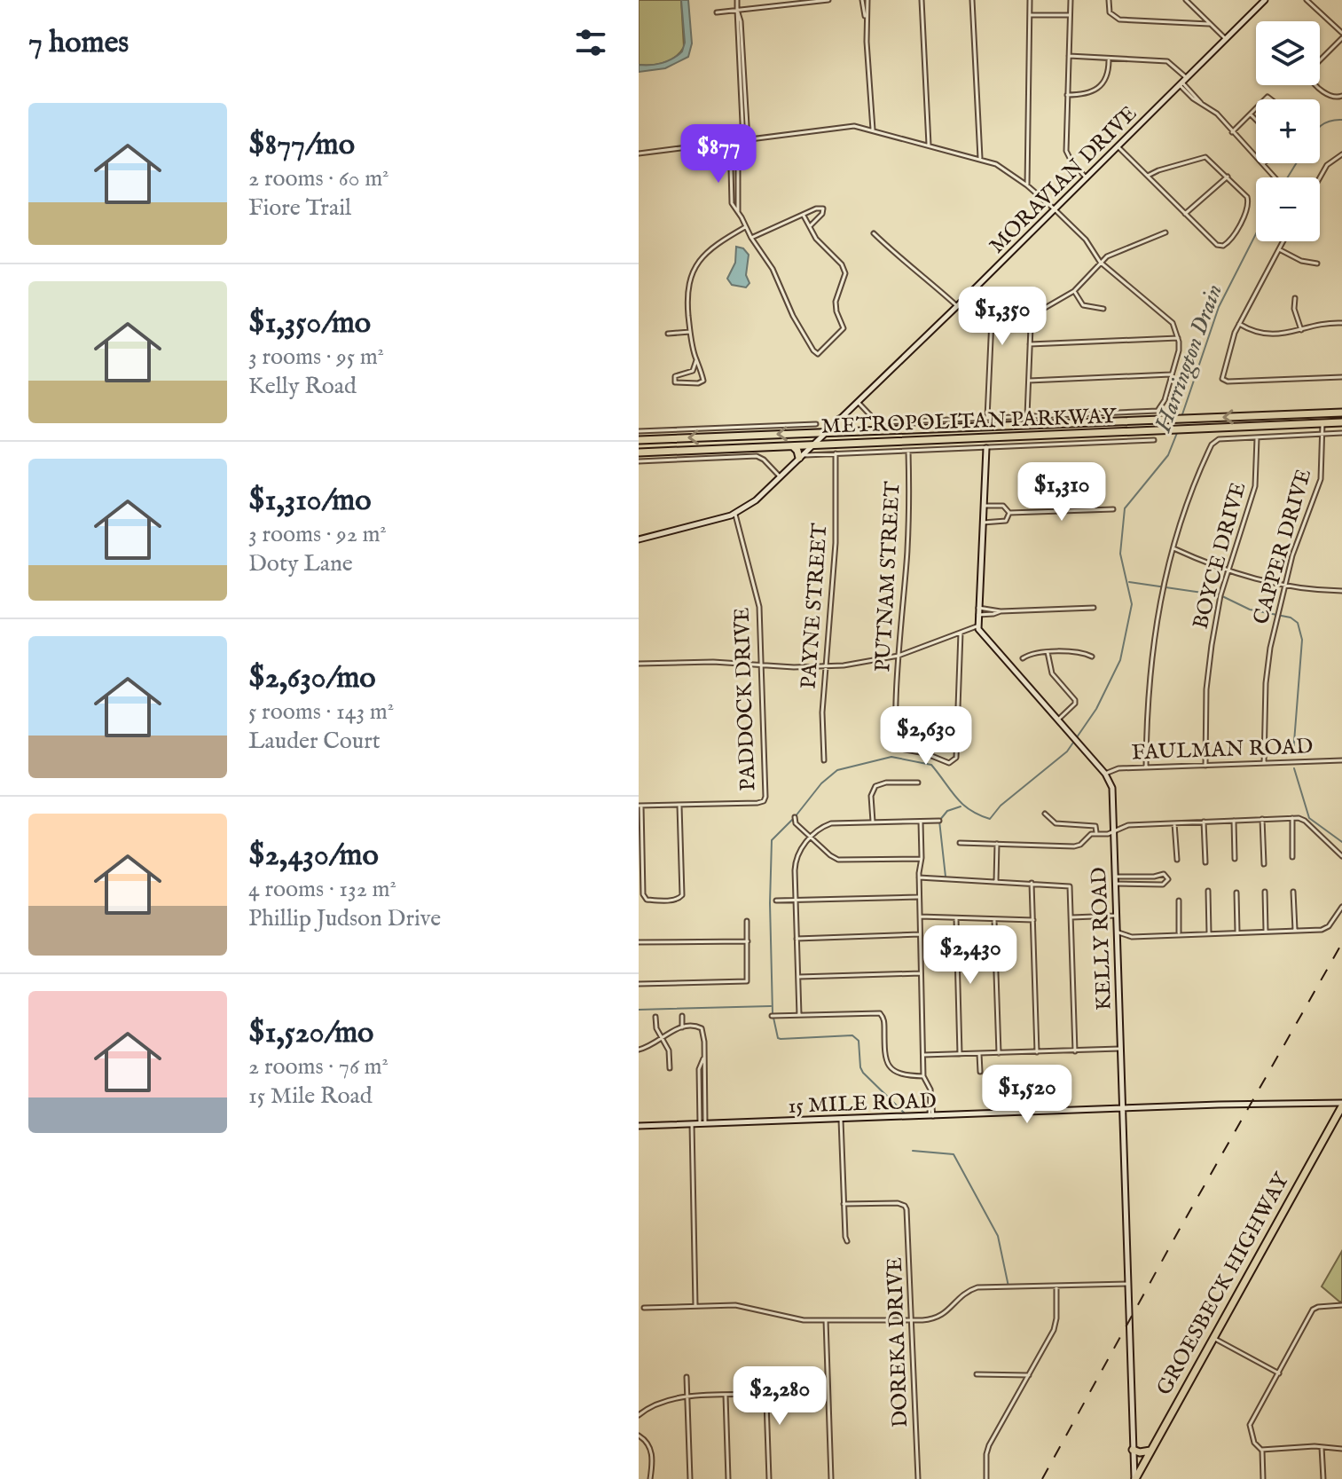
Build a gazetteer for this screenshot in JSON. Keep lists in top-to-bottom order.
{
  "streets": {
    "main road": ["METROPOLITAN PARKWAY", "GROESBECK HIGHWAY"],
    "street": [
      "MORAVIAN DRIVE",
      "CAPPER DRIVE",
      "BOYCE DRIVE",
      "PUTNAM STREET",
      "PAYNE STREET",
      "PADDOCK DRIVE",
      "FAULMAN ROAD",
      "KELLY ROAD",
      "15 MILE ROAD",
      "DOREKA DRIVE"
    ]
  },
  "crossings": [
    ["MORAVIAN DRIVE", "METROPOLITAN PARKWAY"],
    ["MORAVIAN DRIVE", "PADDOCK DRIVE"],
    ["METROPOLITAN PARKWAY", "CAPPER DRIVE"],
    ["CAPPER DRIVE", "FAULMAN ROAD"],
    ["BOYCE DRIVE", "FAULMAN ROAD"],
    ["FAULMAN ROAD", "KELLY ROAD"],
    ["KELLY ROAD", "15 MILE ROAD"],
    ["KELLY ROAD", "GROESBECK HIGHWAY"],
    ["15 MILE ROAD", "GROESBECK HIGHWAY"]
  ],
  "water": ["Harrington Drain"],
  "page": {
    "heading": "7 homes",
    "map_buttons": ["+", "−"],
    "list": [
      {
        "name": "$877/mo",
        "note": "2 rooms · 60 m² · Fiore Trail"
      },
      {
        "name": "$1,350/mo",
        "note": "3 rooms · 95 m² · Kelly Road"
      },
      {
        "name": "$1,310/mo",
        "note": "3 rooms · 92 m² · Doty Lane"
      },
      {
        "name": "$2,630/mo",
        "note": "5 rooms · 143 m² · Lauder Court"
      },
      {
        "name": "$2,430/mo",
        "note": "4 rooms · 132 m² · Phillip Judson Drive"
      },
      {
        "name": "$1,520/mo",
        "note": "2 rooms · 76 m² · 15 Mile Road"
      }
    ],
    "price": [
      "$877",
      "$1,350",
      "$1,310",
      "$2,630",
      "$2,430",
      "$1,520",
      "$2,280"
    ]
  }
}
